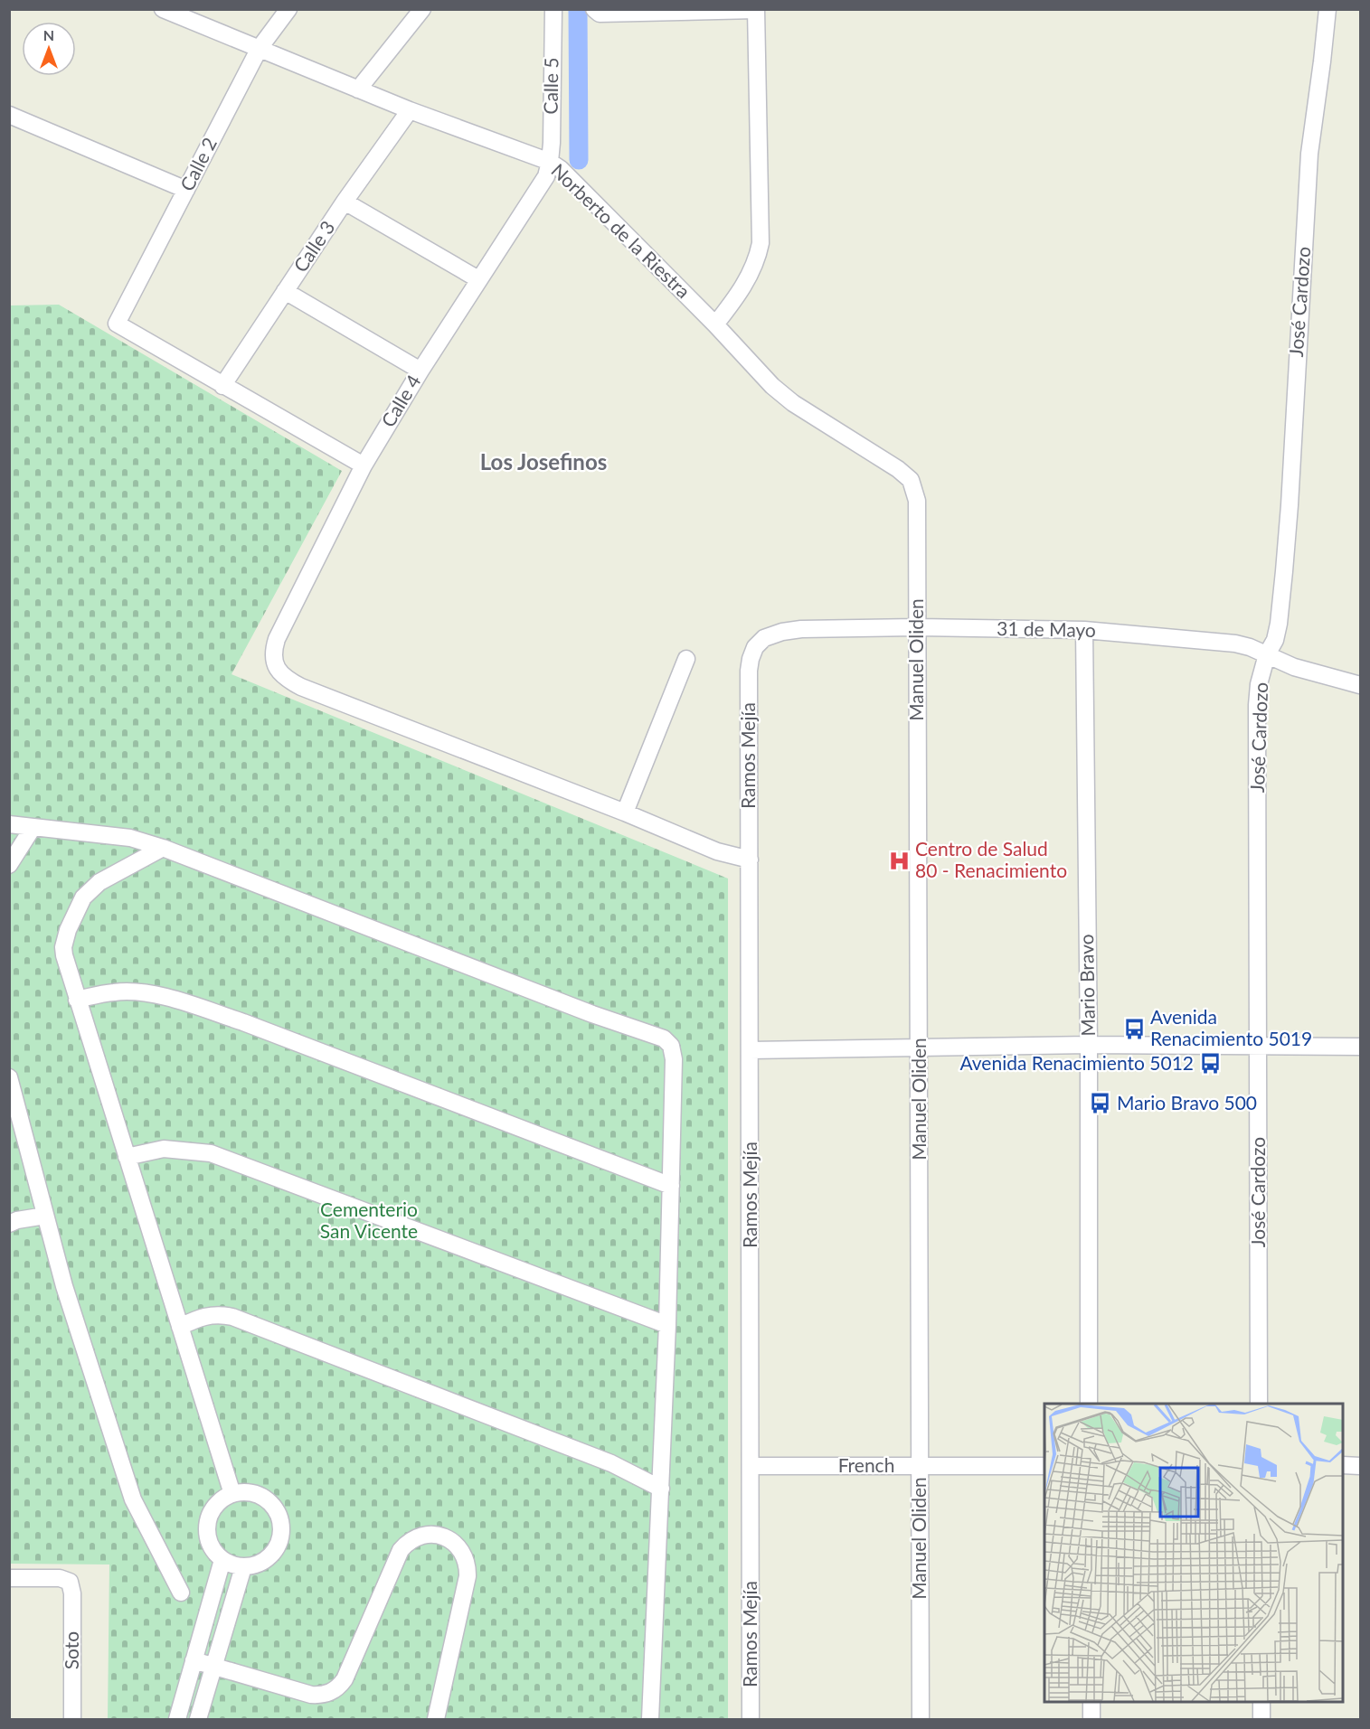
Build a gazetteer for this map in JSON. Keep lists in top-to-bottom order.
{
  "streets": {
    "street": [
      "Calle 5",
      "Calle 2",
      "Norberto de la Riestra",
      "Calle 3",
      "José Cardozo",
      "Calle 4",
      "31 de Mayo",
      "Manuel Oliden",
      "Ramos Mejía",
      "Mario Bravo",
      "French",
      "Soto"
    ]
  },
  "crossings": [
    ["Calle 5", "Norberto de la Riestra"],
    ["Calle 5", "Calle 4"],
    ["Calle 2", "Norberto de la Riestra"],
    ["Calle 2", "Calle 3"],
    ["Norberto de la Riestra", "Calle 3"],
    ["Norberto de la Riestra", "Calle 4"],
    ["Norberto de la Riestra", "Manuel Oliden"],
    ["José Cardozo", "31 de Mayo"],
    ["31 de Mayo", "Manuel Oliden"],
    ["31 de Mayo", "Ramos Mejía"],
    ["31 de Mayo", "Mario Bravo"],
    ["Manuel Oliden", "French"],
    ["Ramos Mejía", "French"]
  ],
  "districts": ["Los Josefinos"],
  "parks": ["Cementerio San Vicente"],
  "places": {
    "hospital": ["Centro de Salud 80 - Renacimiento"],
    "bus stop": ["Avenida Renacimiento 5019", "Avenida Renacimiento 5012", "Mario Bravo 500"]
  },
  "north": "top"
}
